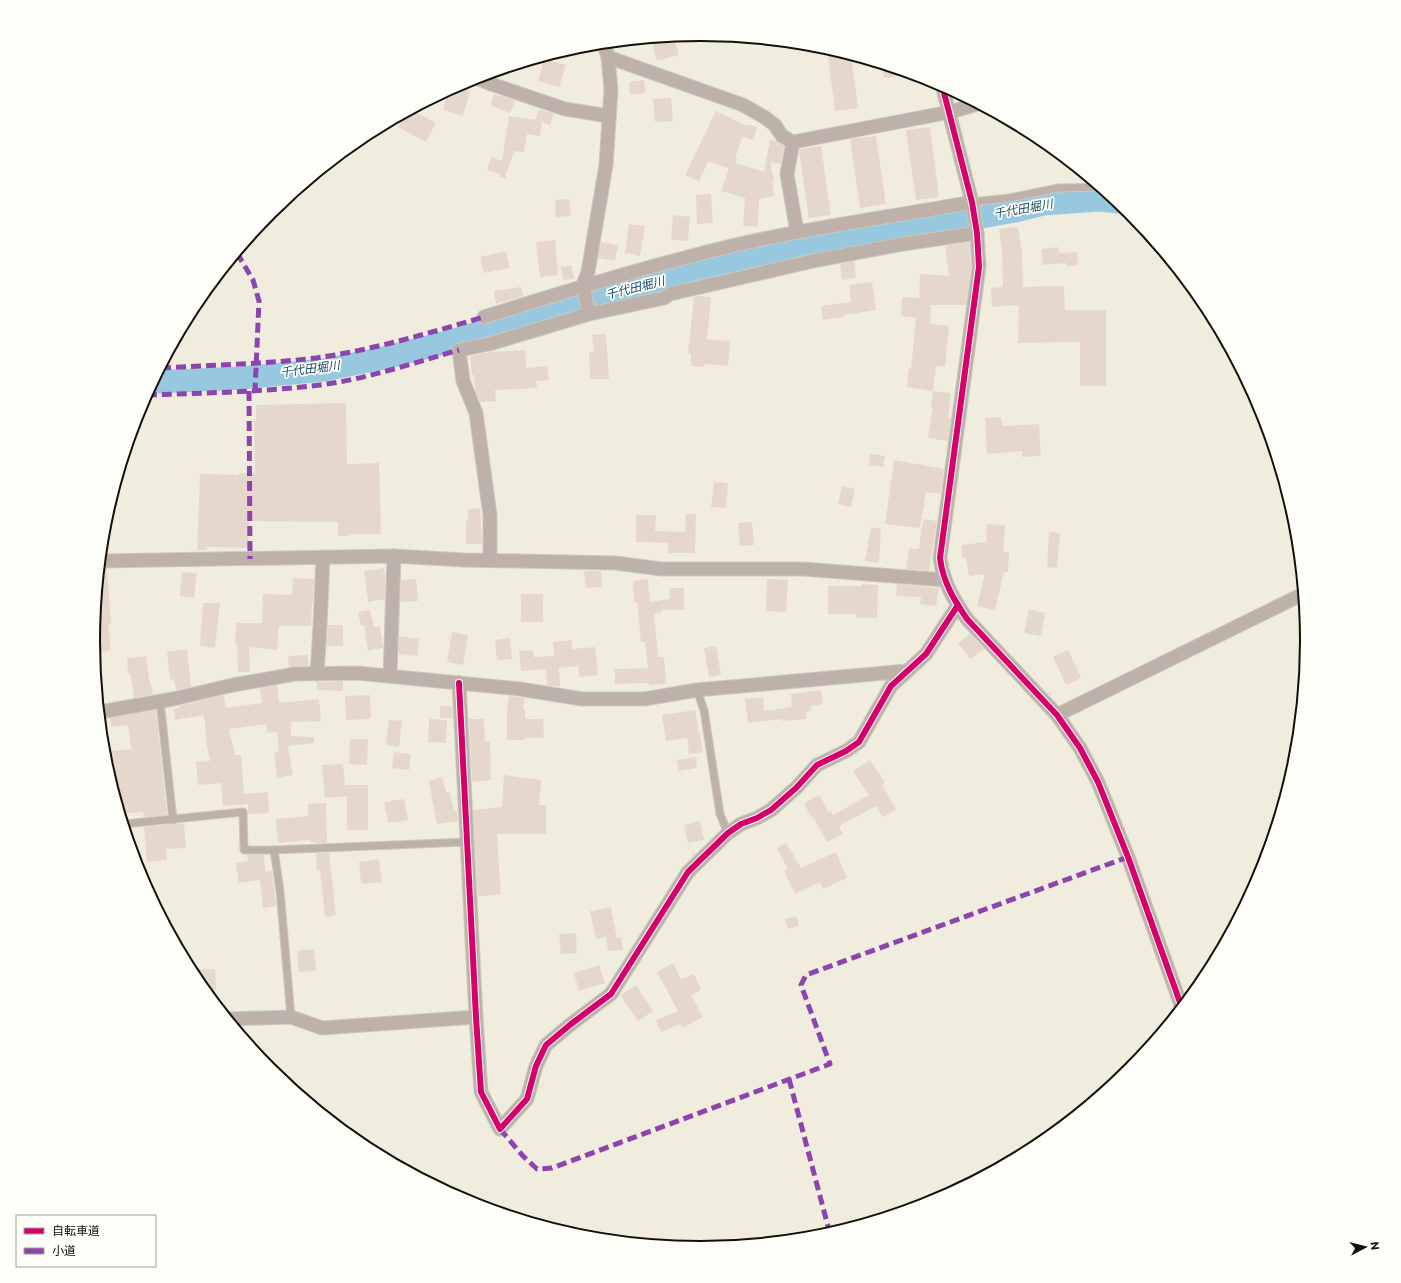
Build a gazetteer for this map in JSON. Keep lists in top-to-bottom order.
{
  "water": ["千代田堀川"],
  "legend": ["自転車道", "小道"],
  "north": "right"
}
